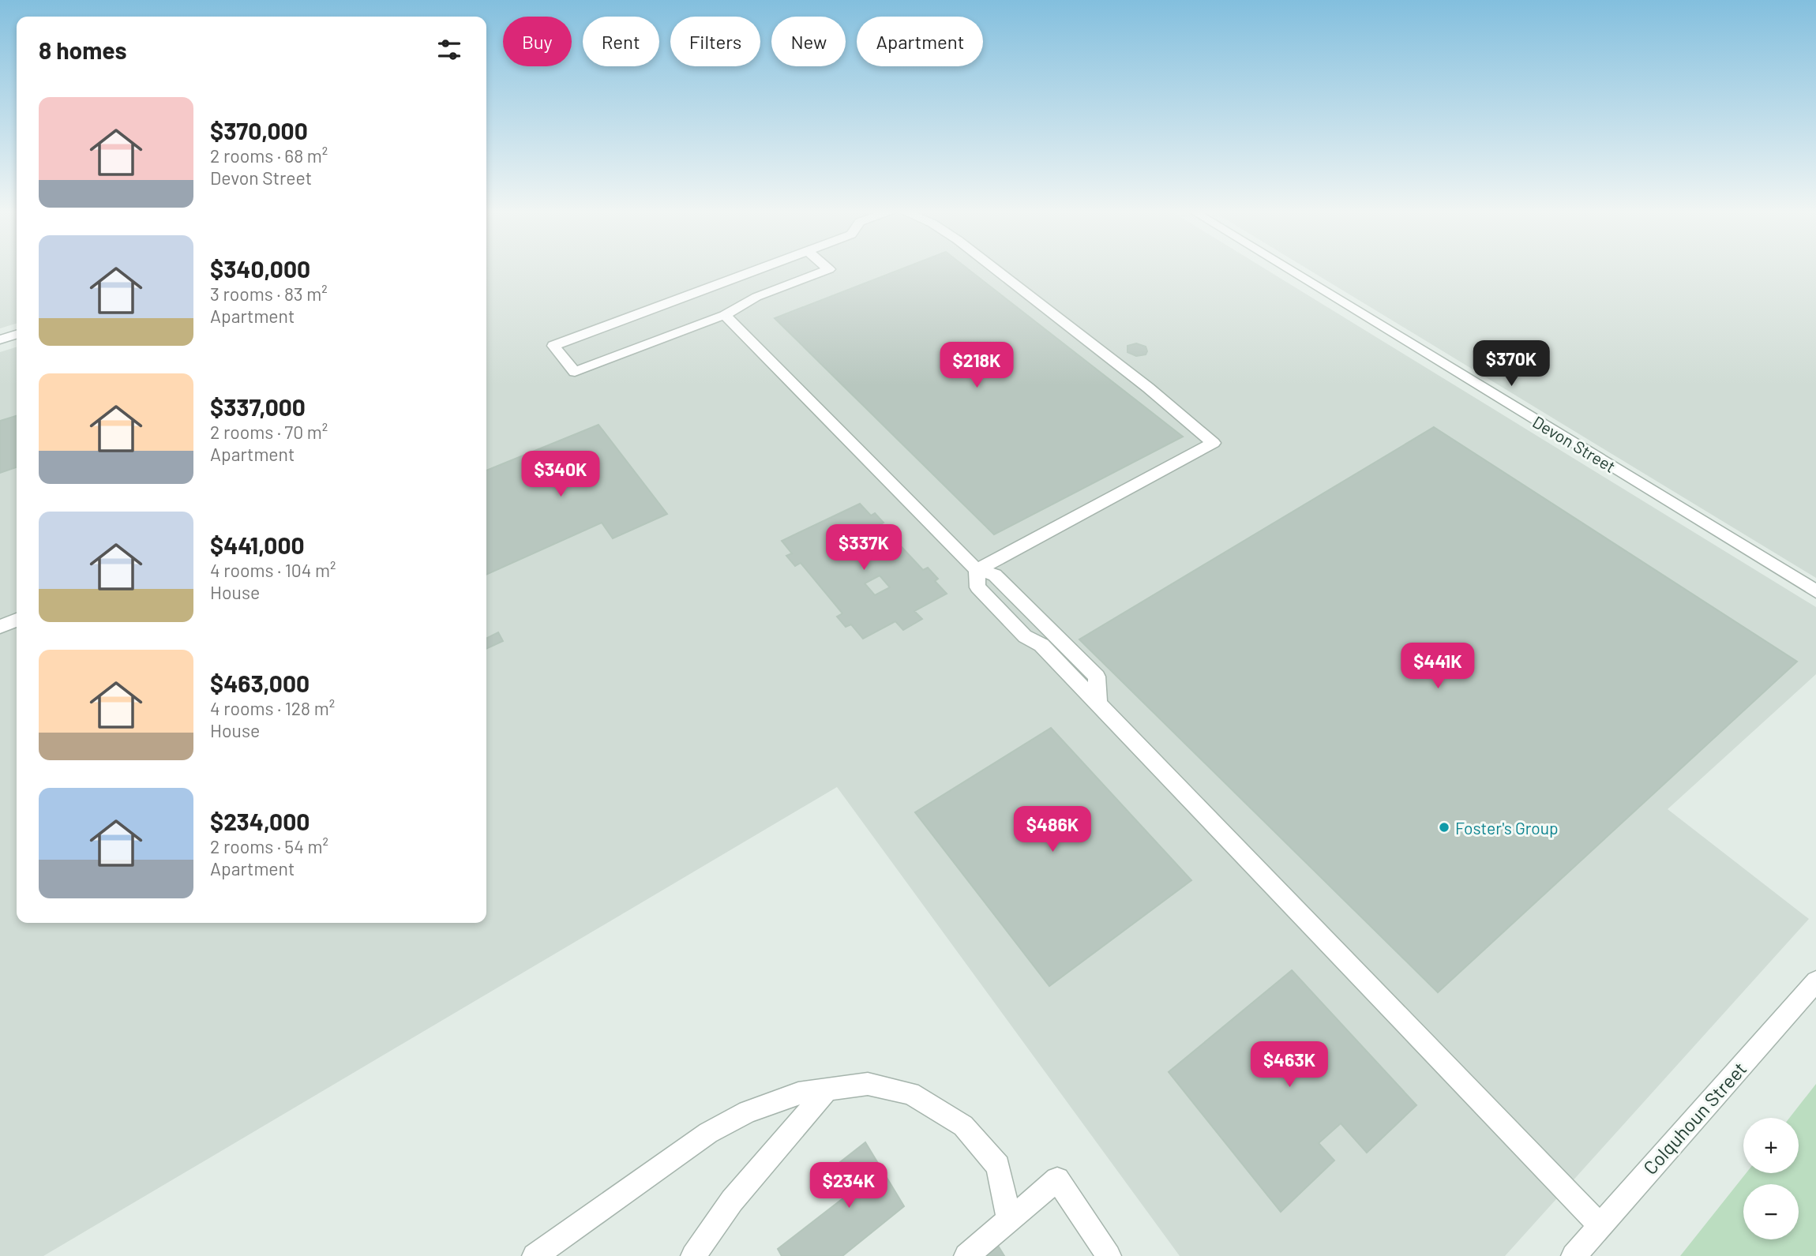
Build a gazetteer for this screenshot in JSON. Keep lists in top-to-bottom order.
{
  "streets": {
    "street": ["Devon Street", "Colquhoun Street"]
  },
  "places": ["Foster's Group"],
  "page": {
    "chip": [
      "Buy",
      "Rent",
      "Filters",
      "New",
      "Apartment"
    ],
    "heading": "8 homes",
    "list": [
      {
        "name": "$370,000",
        "note": "2 rooms · 68 m² · Devon Street"
      },
      {
        "name": "$340,000",
        "note": "3 rooms · 83 m² · Apartment"
      },
      {
        "name": "$337,000",
        "note": "2 rooms · 70 m² · Apartment"
      },
      {
        "name": "$441,000",
        "note": "4 rooms · 104 m² · House"
      },
      {
        "name": "$463,000",
        "note": "4 rooms · 128 m² · House"
      },
      {
        "name": "$234,000",
        "note": "2 rooms · 54 m² · Apartment"
      }
    ],
    "price": [
      "$370K",
      "$218K",
      "$340K",
      "$337K",
      "$441K",
      "$486K",
      "$463K",
      "$234K"
    ],
    "map_buttons": ["+", "−"]
  }
}
